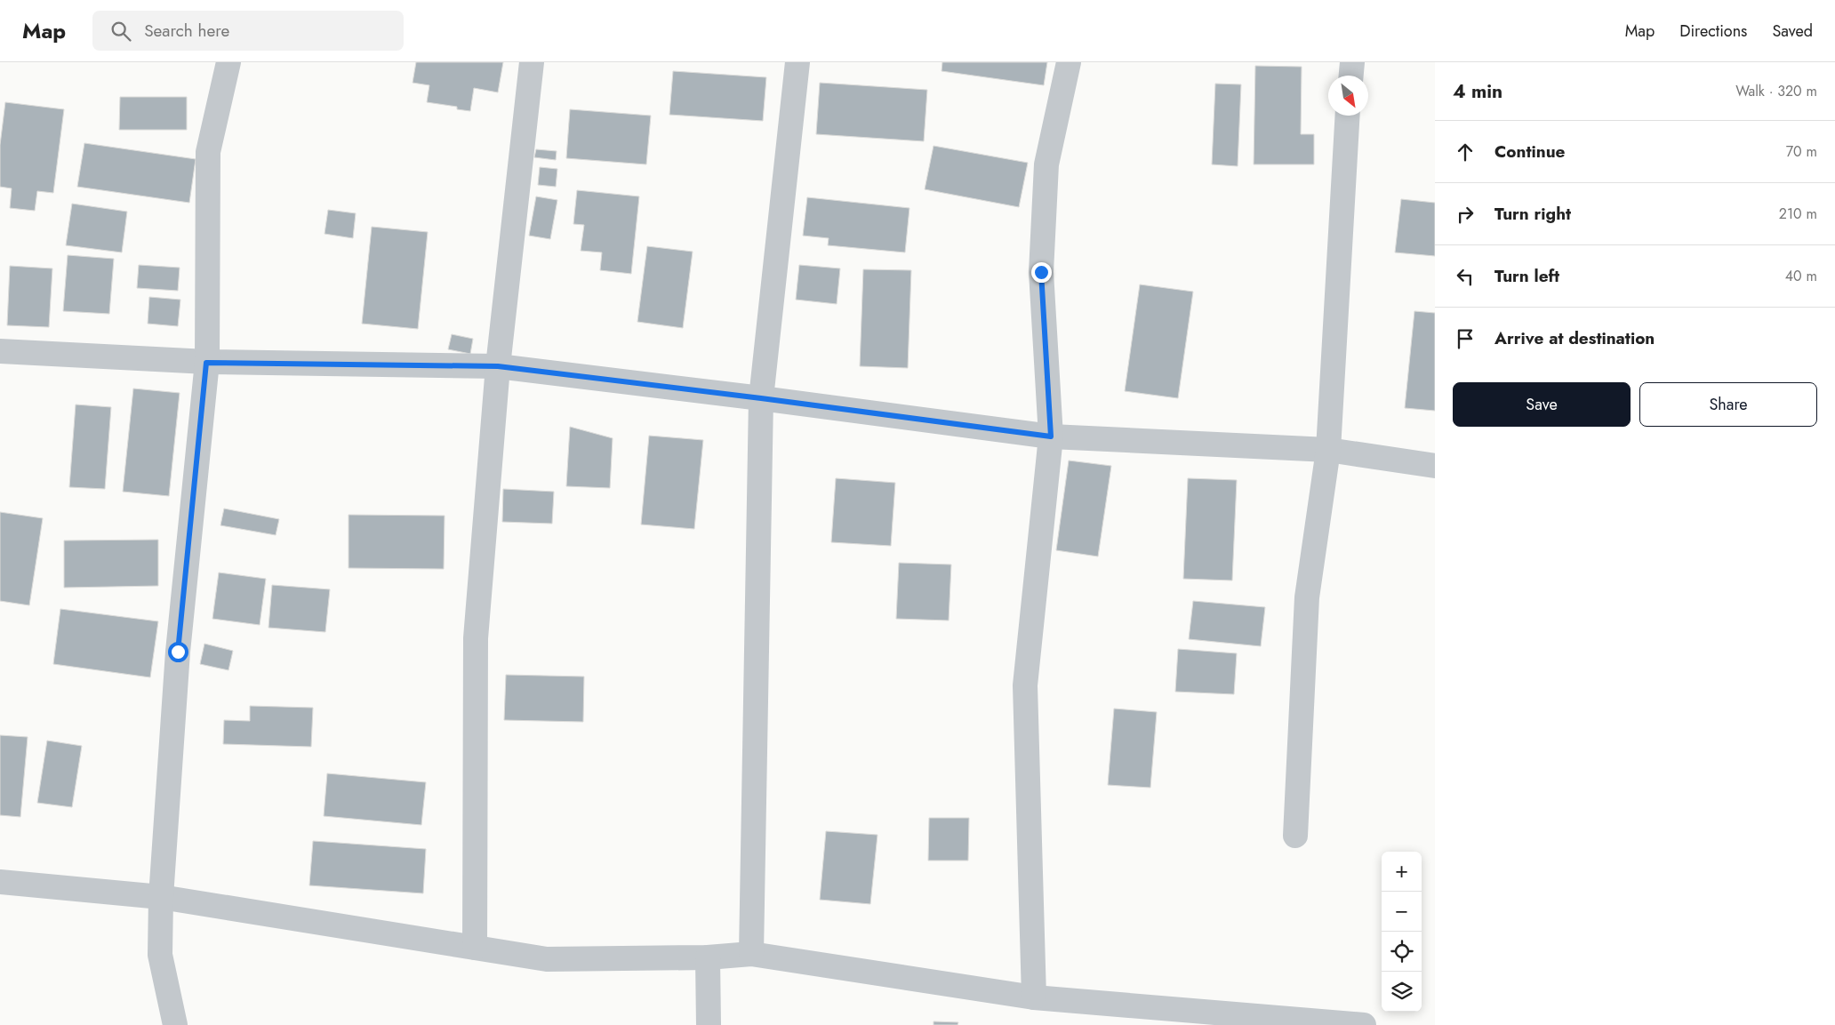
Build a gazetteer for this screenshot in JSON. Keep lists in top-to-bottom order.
{
  "north": "bottom right",
  "page": {
    "header": "Map",
    "search": "Search here",
    "nav": ["Map", "Directions", "Saved"],
    "heading": ["4 min", "Walk · 320 m"],
    "list": [
      ["Continue", "70 m"],
      ["Turn right", "210 m"],
      ["Turn left", "40 m"],
      "Arrive at destination"
    ],
    "buttons": ["Save", "Share"],
    "map_buttons": ["+", "−"]
  }
}
